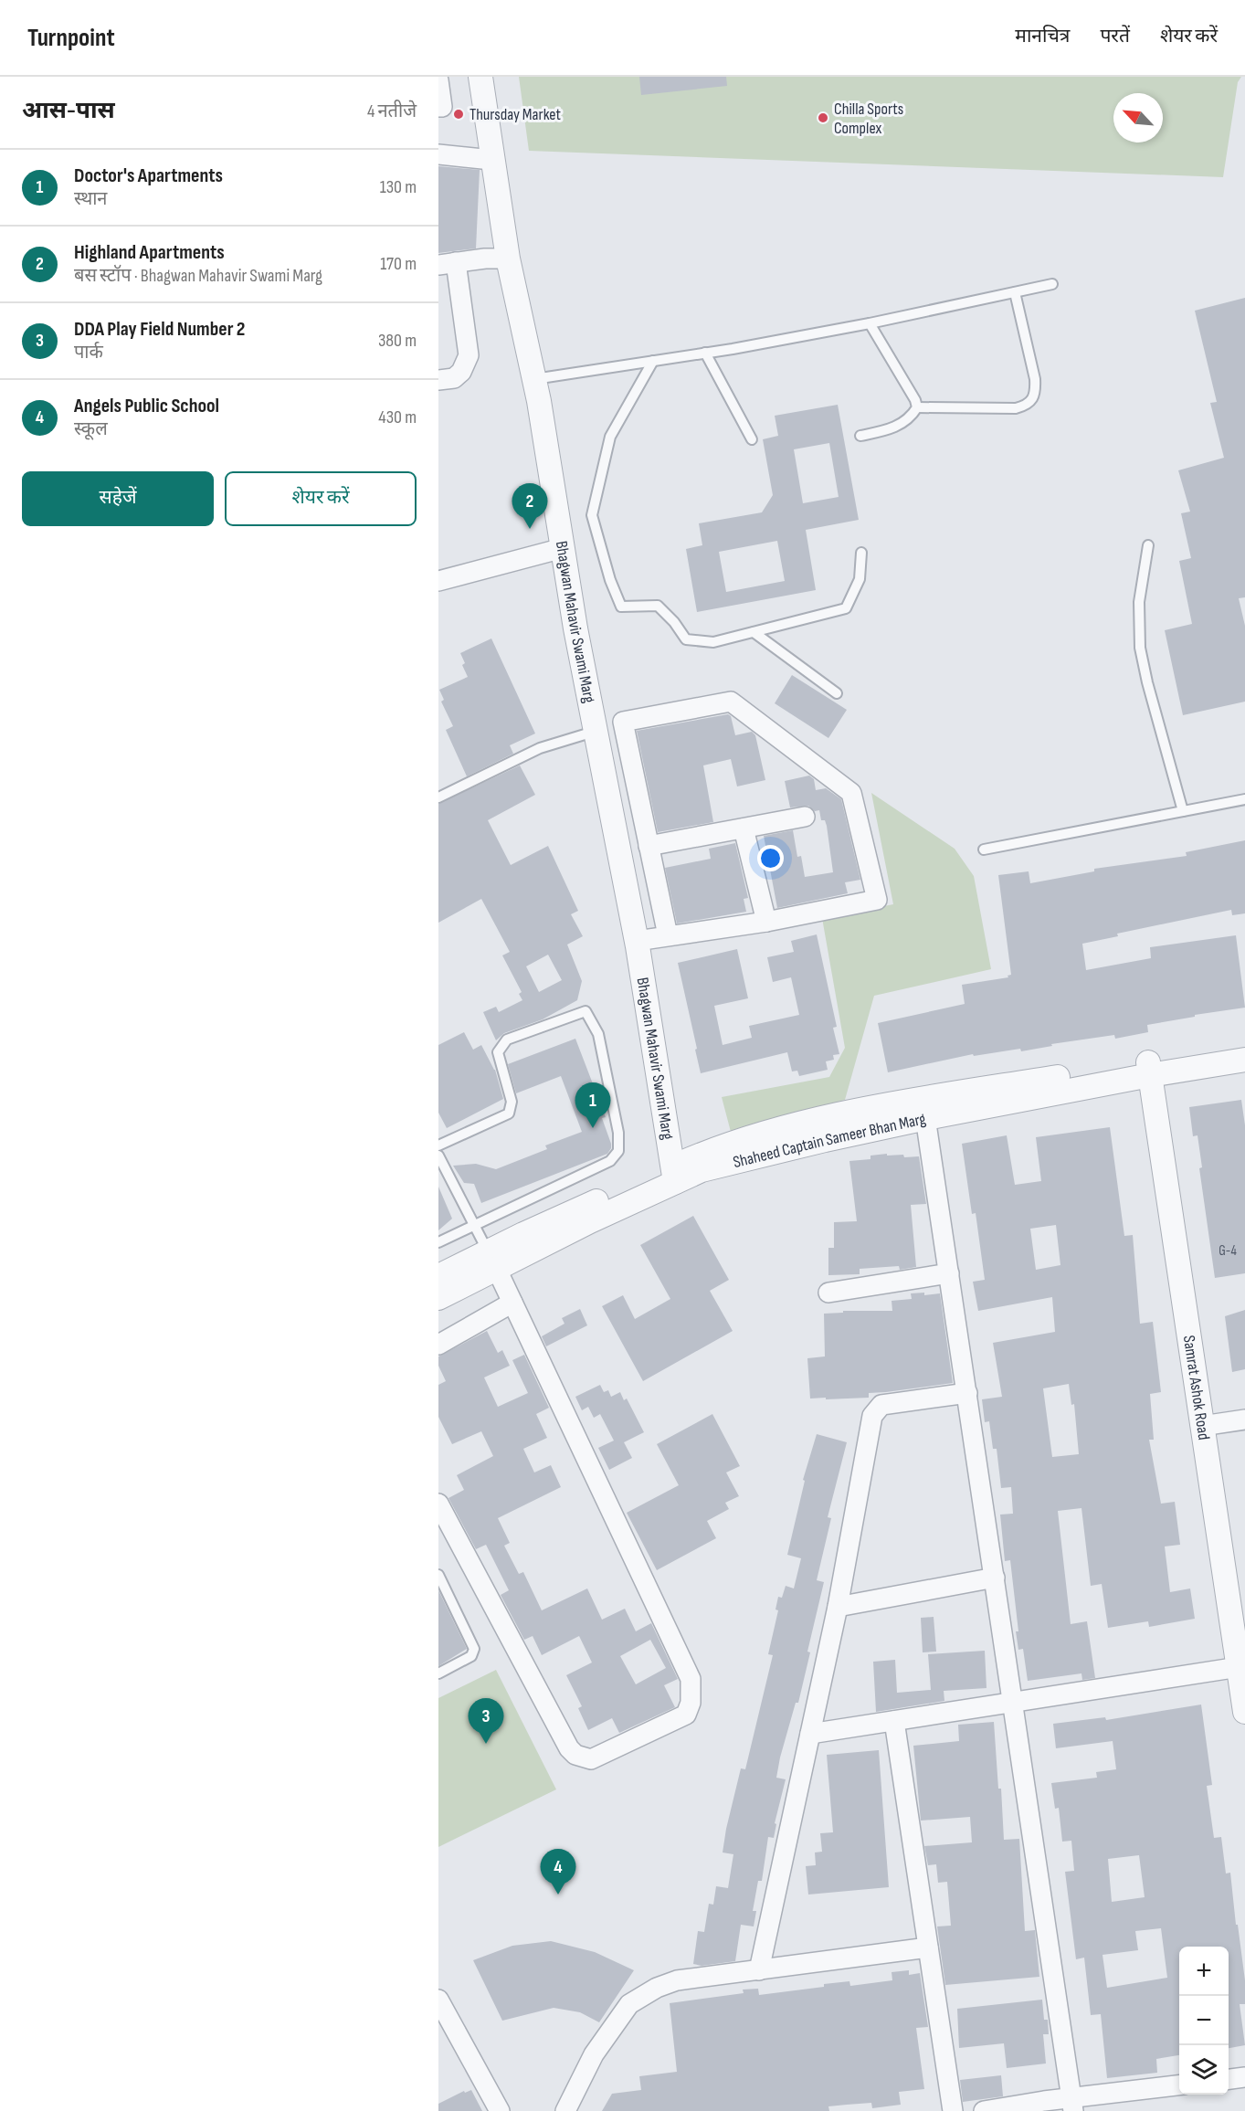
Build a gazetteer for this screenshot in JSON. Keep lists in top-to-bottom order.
{
  "streets": {
    "street": ["Bhagwan Mahavir Swami Marg", "Shaheed Captain Sameer Bhan Marg", "Samrat Ashok Road"]
  },
  "crossings": [
    ["Bhagwan Mahavir Swami Marg", "Shaheed Captain Sameer Bhan Marg"],
    ["Shaheed Captain Sameer Bhan Marg", "Samrat Ashok Road"]
  ],
  "places": ["Thursday Market", "Chilla Sports Complex"],
  "house_numbers": ["G-4"],
  "north": "top left",
  "page": {
    "header": "Turnpoint",
    "nav": ["मानचित्र", "परतें", "शेयर करें"],
    "heading": ["आस-पास", "4 नतीजे"],
    "list": [
      {
        "mark": "1",
        "name": "Doctor's Apartments",
        "note": "स्थान",
        "value": "130 m"
      },
      {
        "mark": "2",
        "name": "Highland Apartments",
        "note": "बस स्टॉप · Bhagwan Mahavir Swami Marg",
        "value": "170 m"
      },
      {
        "mark": "3",
        "name": "DDA Play Field Number 2",
        "note": "पार्क",
        "value": "380 m"
      },
      {
        "mark": "4",
        "name": "Angels Public School",
        "note": "स्कूल",
        "value": "430 m"
      }
    ],
    "buttons": ["सहेजें", "शेयर करें"],
    "pins": [
      "2",
      "1",
      "3",
      "4"
    ],
    "map_buttons": ["+", "−"]
  }
}
